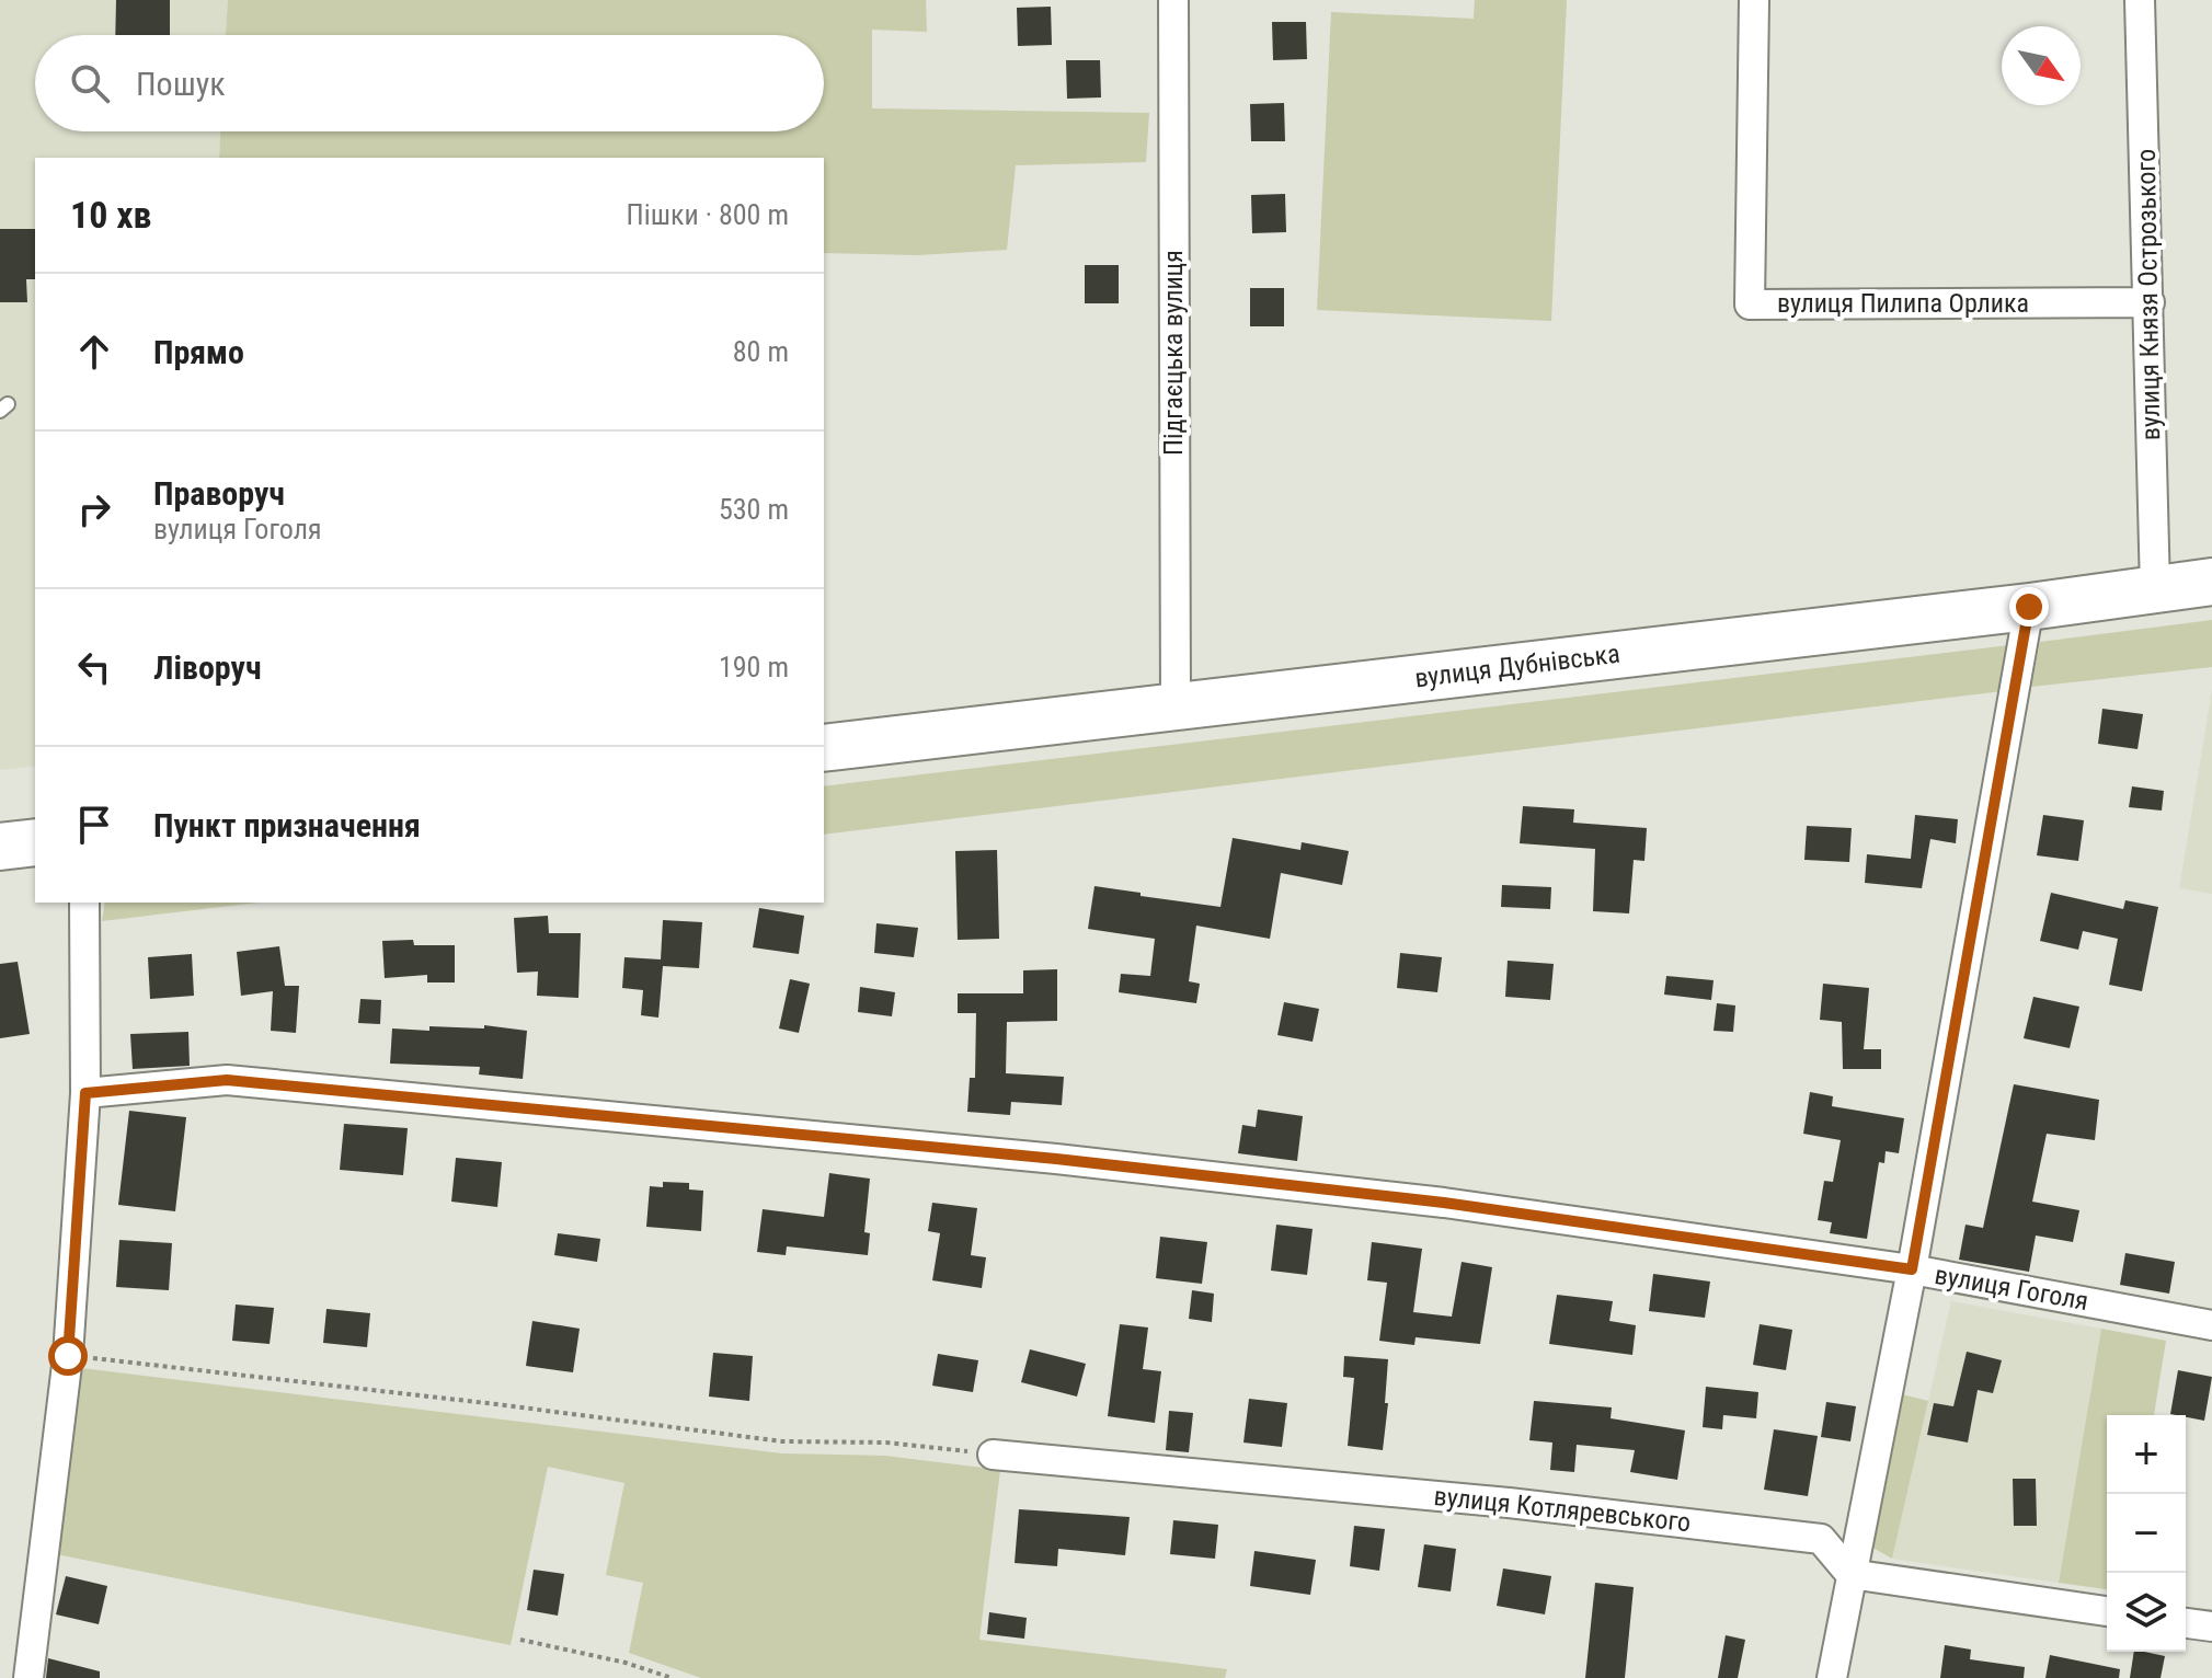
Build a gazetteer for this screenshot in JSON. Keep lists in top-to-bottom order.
{
  "streets": {
    "highway": ["вулиця Дубнівська"],
    "street": [
      "вулиця Князя Острозького",
      "вулиця Пилипа Орлика",
      "Підгаєцька вулиця",
      "вулиця Гоголя",
      "вулиця Котляревського"
    ]
  },
  "crossings": [
    ["вулиця Князя Острозького", "вулиця Пилипа Орлика"],
    ["вулиця Князя Острозького", "вулиця Дубнівська"],
    ["Підгаєцька вулиця", "вулиця Дубнівська"]
  ],
  "north": "bottom right",
  "page": {
    "search": "Пошук",
    "heading": ["10 хв", "Пішки · 800 m"],
    "list": [
      ["Прямо", "80 m"],
      ["Праворуч", "вулиця Гоголя", "530 m"],
      ["Ліворуч", "190 m"],
      "Пункт призначення"
    ],
    "map_buttons": ["+", "−"]
  }
}
